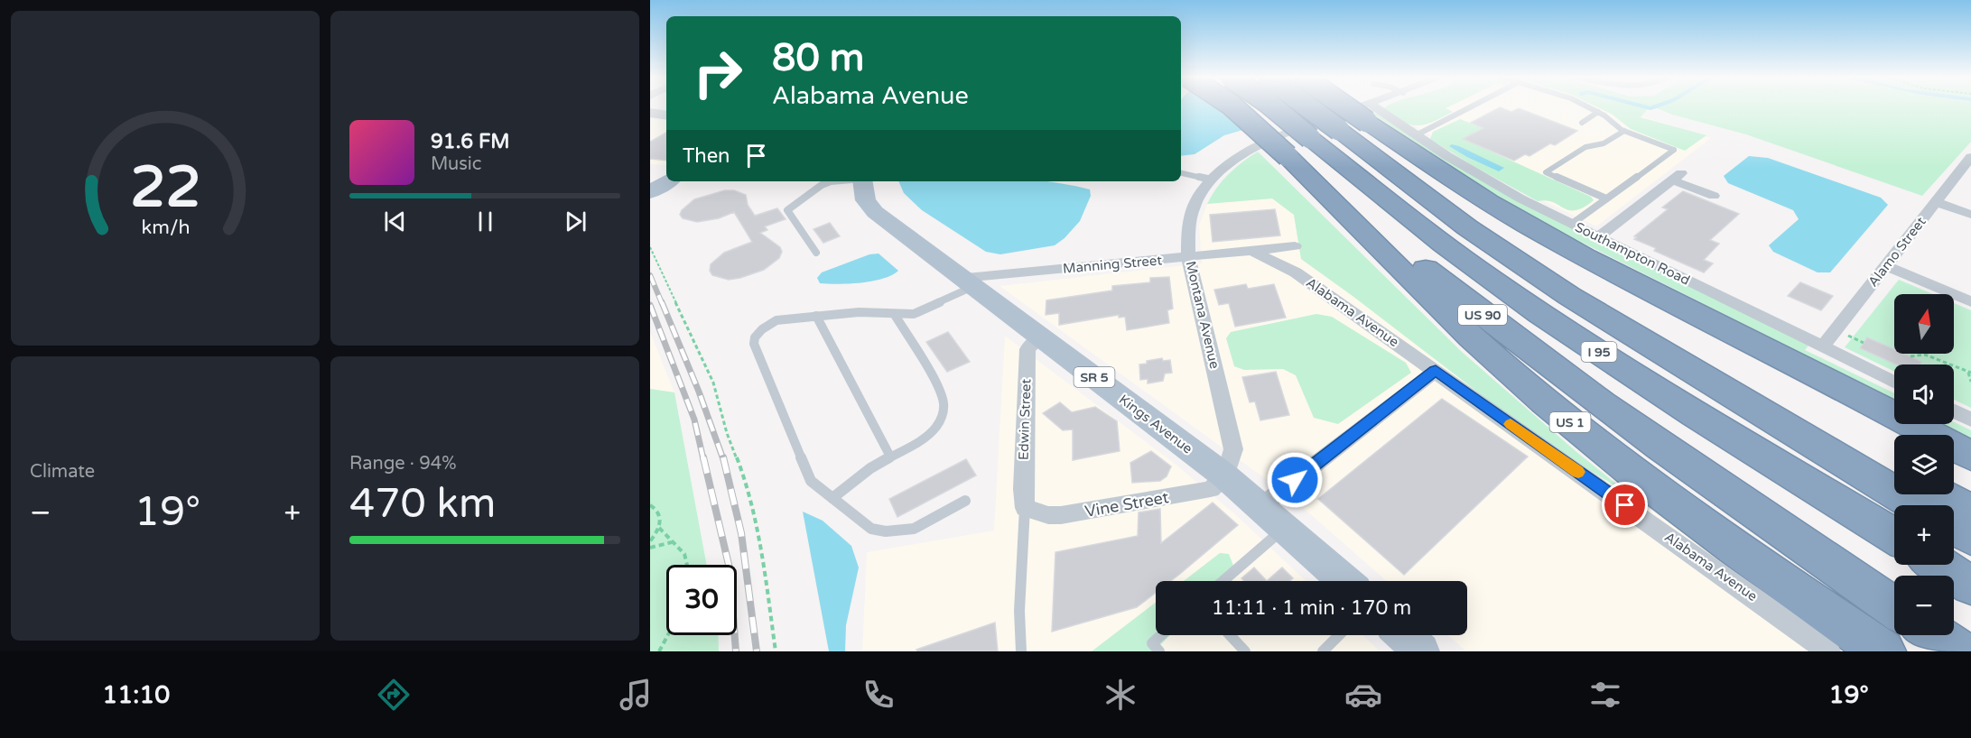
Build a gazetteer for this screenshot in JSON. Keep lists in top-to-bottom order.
{
  "streets": {
    "highway": ["US 90", "I 95", "US 1"],
    "main road": ["SR 5", "Kings Avenue"],
    "street": [
      "Alamo Street",
      "Southampton Road",
      "Manning Street",
      "Alabama Avenue",
      "Montana Avenue",
      "Edwin Street",
      "Vine Street"
    ]
  },
  "crossings": [
    ["Alamo Street", "Southampton Road"],
    ["Southampton Road", "Montana Avenue"],
    ["Manning Street", "Alabama Avenue"],
    ["Manning Street", "Montana Avenue"],
    ["Manning Street", "Kings Avenue"],
    ["Montana Avenue", "US 90"],
    ["Montana Avenue", "I 95"],
    ["Montana Avenue", "US 1"],
    ["Montana Avenue", "Kings Avenue"],
    ["Montana Avenue", "Vine Street"],
    ["US 90", "I 95"],
    ["US 90", "US 1"],
    ["I 95", "US 1"],
    ["Edwin Street", "Kings Avenue"],
    ["Edwin Street", "Vine Street"],
    ["Kings Avenue", "Vine Street"]
  ],
  "north": "top",
  "page": {
    "turn": ["80 m", "Alabama Avenue"],
    "song": ["91.6 FM", "Music"],
    "then": "Then",
    "map_buttons": ["+", "−"],
    "tile": [
      "Climate",
      ["Range · 94%", "470 km"]
    ],
    "heat": ["−", "19°", "+"],
    "limit": "30",
    "trip": "11:11 · 1 min · 170 m",
    "tabs": ["11:10", "19°"],
    "gauge": ["22", "km/h"]
  }
}
